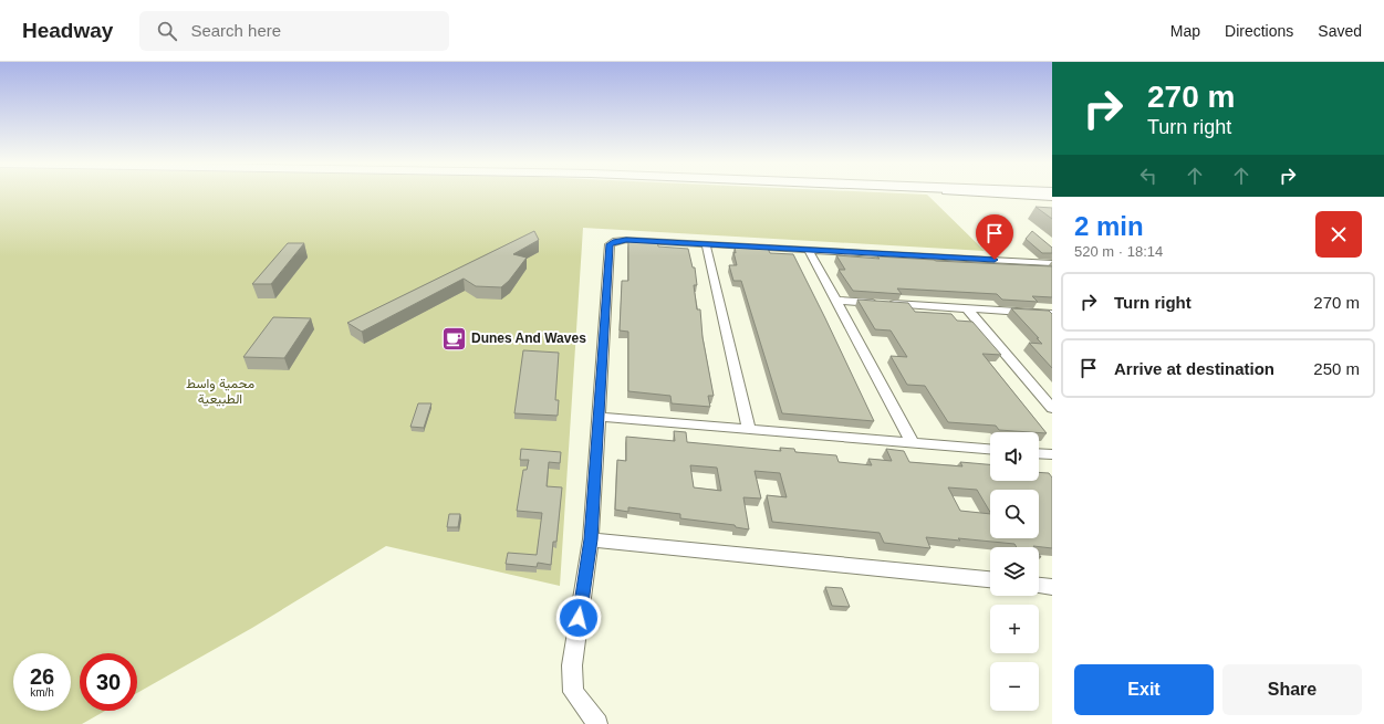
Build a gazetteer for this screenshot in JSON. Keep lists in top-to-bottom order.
{
  "parks": ["محمية واسط الطبيعية"],
  "places": {
    "cafe": ["Dunes And Waves"]
  },
  "page": {
    "header": "Headway",
    "search": "Search here",
    "nav": ["Map", "Directions", "Saved"],
    "turn": ["270 m", "Turn right"],
    "heading": ["2 min", "520 m · 18:14"],
    "list": [
      {
        "name": "Turn right",
        "value": "270 m"
      },
      {
        "name": "Arrive at destination",
        "value": "250 m"
      }
    ],
    "map_buttons": ["+", "−"],
    "speed": "26 km/h",
    "limit": "30",
    "buttons": ["Exit", "Share"]
  }
}
